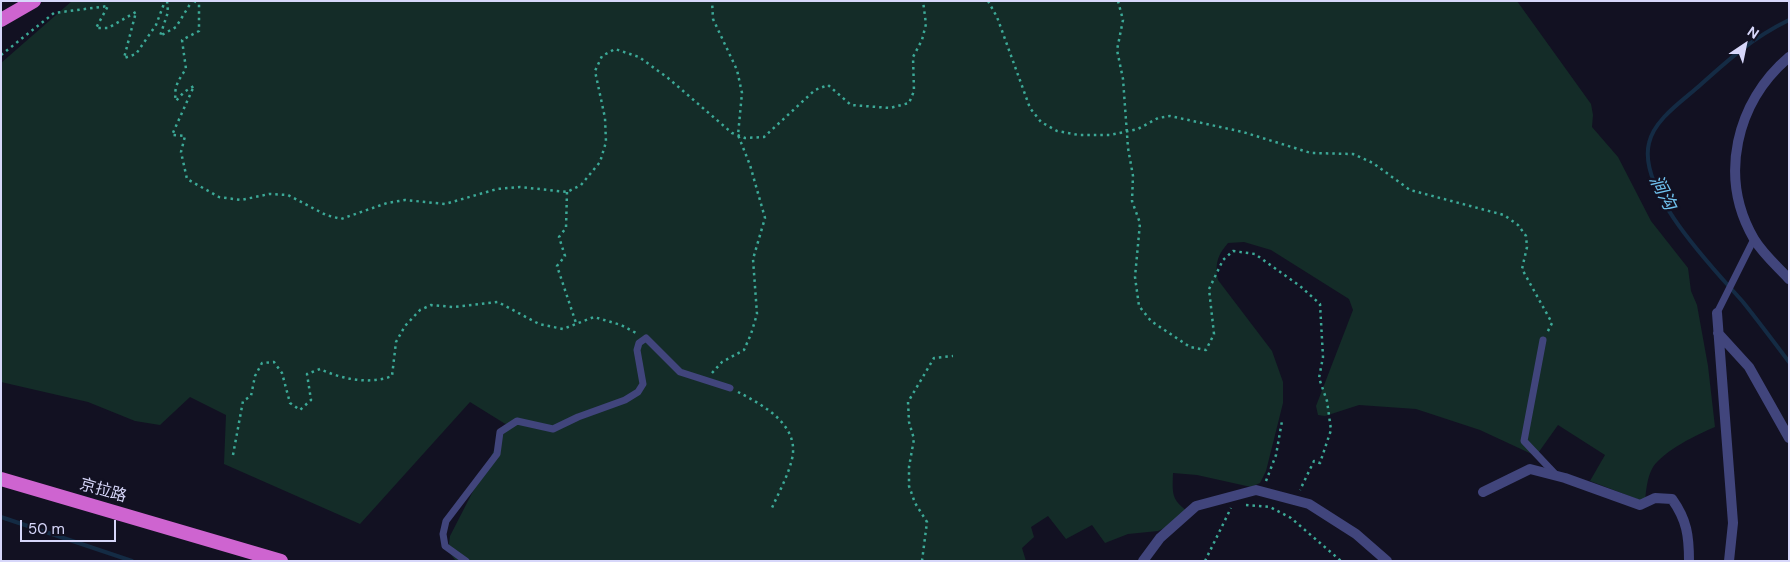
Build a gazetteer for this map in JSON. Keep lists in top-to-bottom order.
{
  "streets": {
    "highway": ["京拉路"]
  },
  "water": ["涧沟"],
  "scale_bar": "50 m",
  "north": "top right"
}
